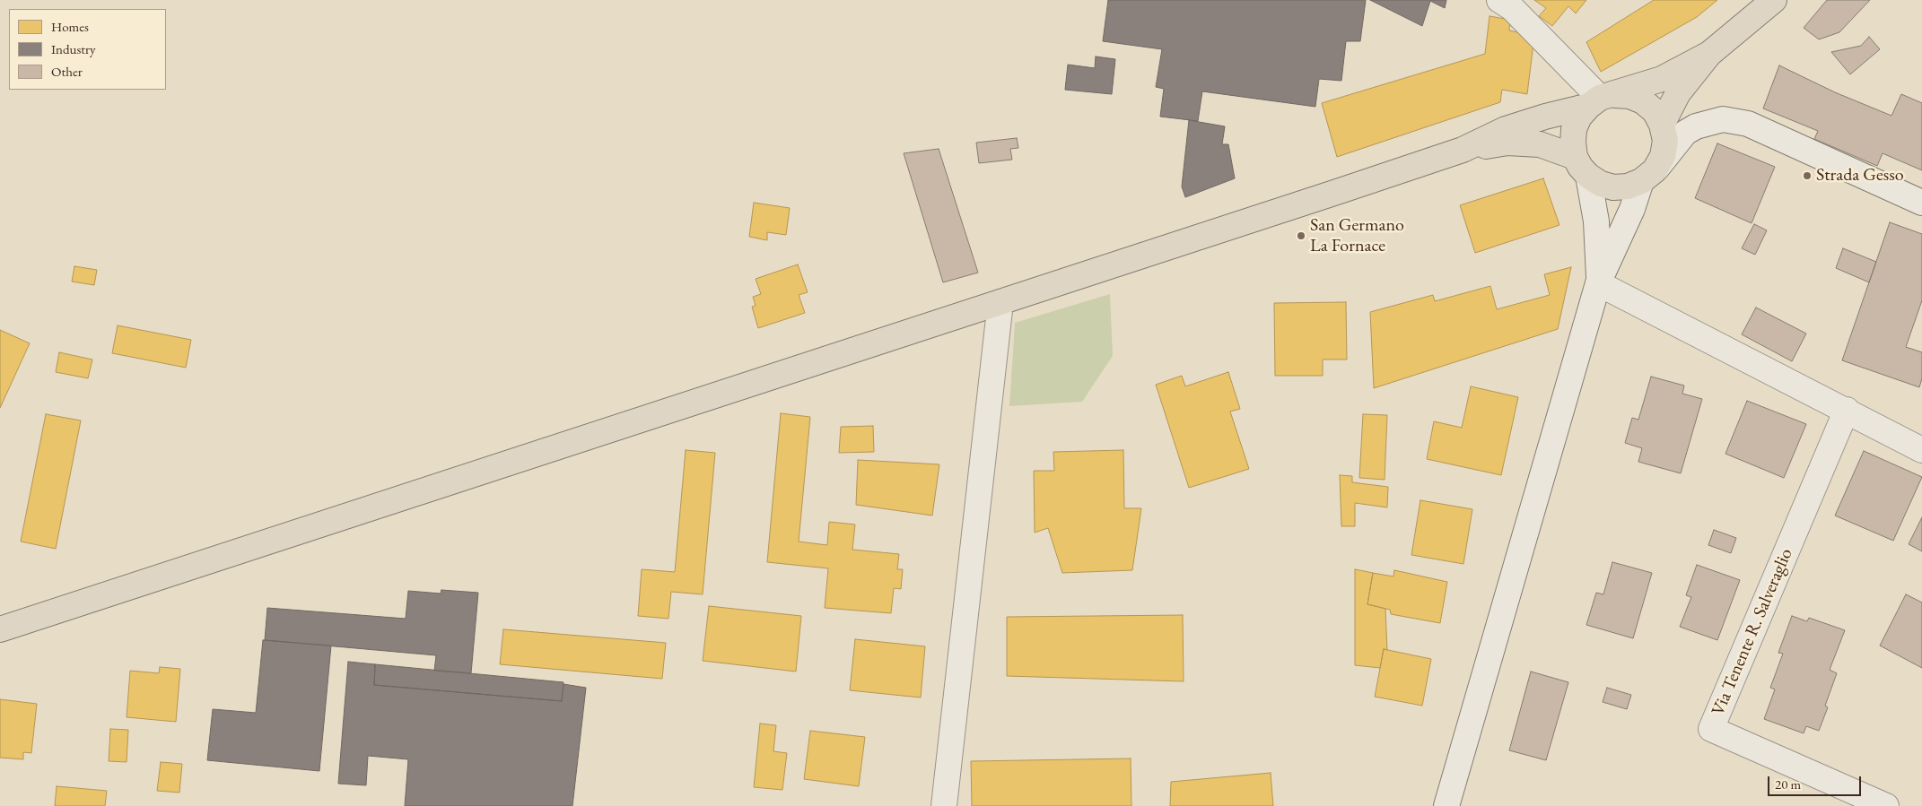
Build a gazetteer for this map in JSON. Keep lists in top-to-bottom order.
{
  "streets": {
    "street": ["Via Tenente R. Salveraglio"]
  },
  "places": ["Strada Gesso", "San Germano La Fornace"],
  "legend": ["Homes", "Industry", "Other"],
  "scale_bar": "20 m"
}
